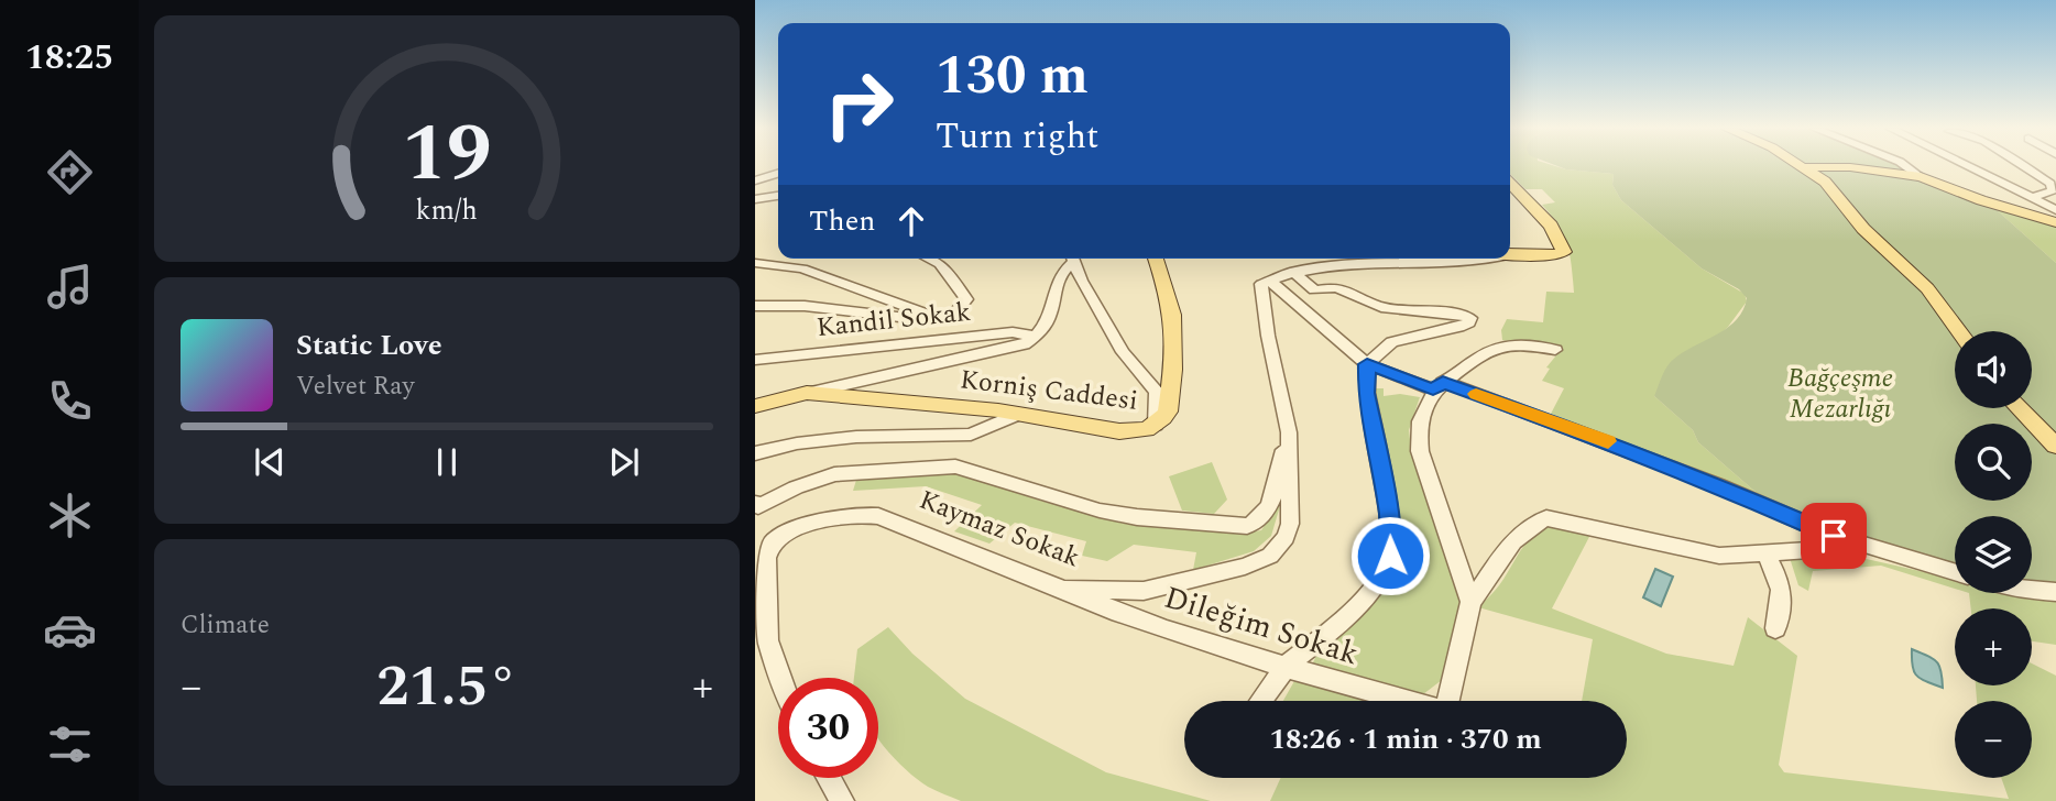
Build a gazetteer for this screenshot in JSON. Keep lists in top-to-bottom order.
{
  "streets": {
    "main road": ["Korniş Caddesi"],
    "street": ["Kandil Sokak", "Kaymaz Sokak", "Dileğim Sokak"]
  },
  "crossings": [
    ["Kaymaz Sokak", "Dileğim Sokak"]
  ],
  "parks": ["Bağçeşme Mezarlığı"],
  "page": {
    "tabs": "18:25",
    "turn": ["130 m", "Turn right"],
    "then": "Then",
    "song": ["Static Love", "Velvet Ray"],
    "map_buttons": ["+", "−"],
    "tile": "Climate",
    "heat": ["−", "21.5°", "+"],
    "limit": "30",
    "trip": "18:26 · 1 min · 370 m",
    "gauge": ["19", "km/h"]
  }
}
